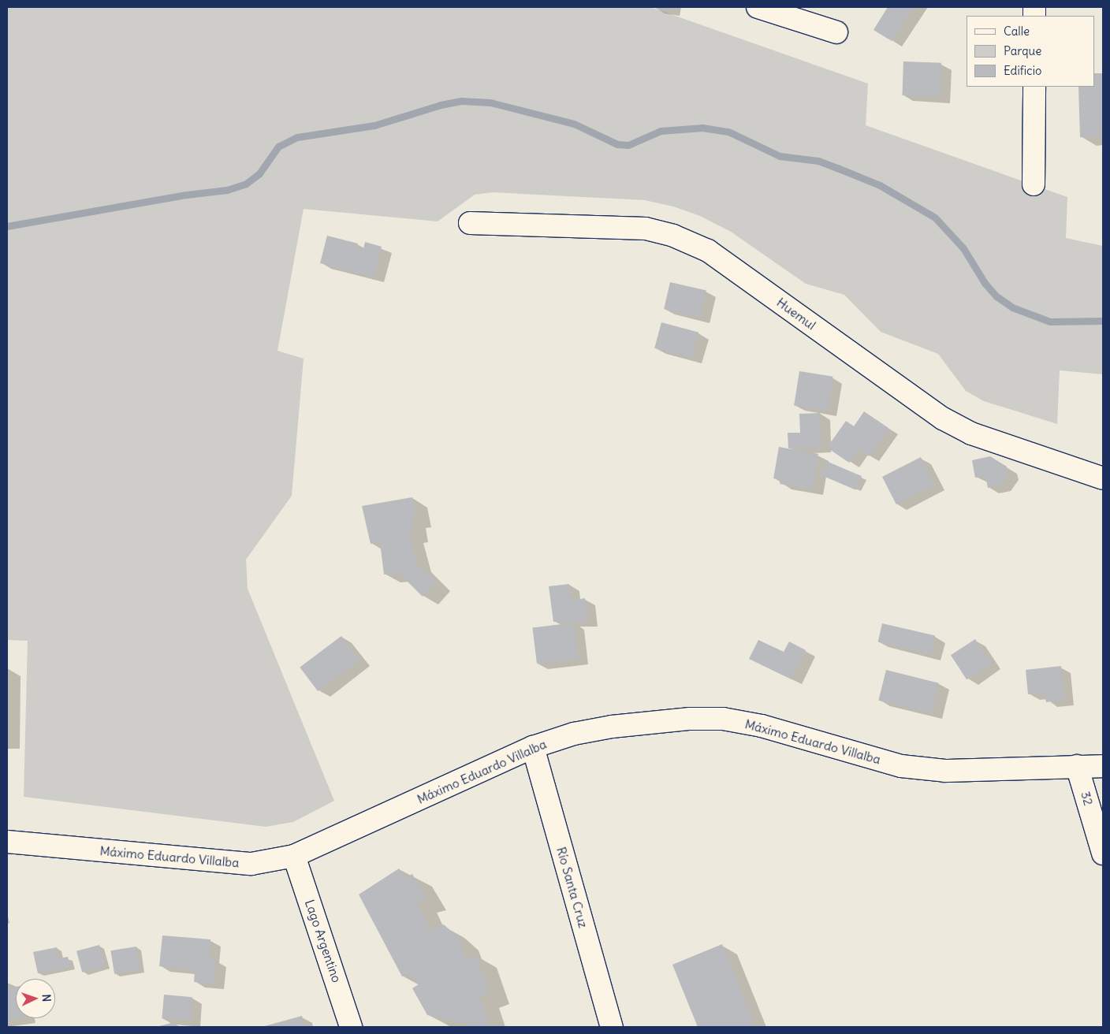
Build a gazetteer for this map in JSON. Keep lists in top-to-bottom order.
{
  "streets": {
    "street": [
      "Huemul",
      "Máximo Eduardo Villalba",
      "32",
      "Río Santa Cruz",
      "Lago Argentino"
    ]
  },
  "crossings": [
    ["Máximo Eduardo Villalba", "32"],
    ["Máximo Eduardo Villalba", "Río Santa Cruz"],
    ["Máximo Eduardo Villalba", "Lago Argentino"]
  ],
  "legend": ["Calle", "Parque", "Edificio"],
  "north": "right"
}
